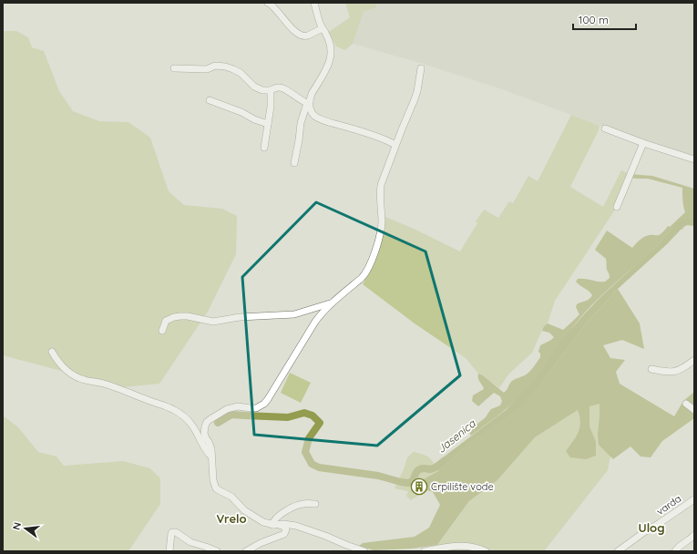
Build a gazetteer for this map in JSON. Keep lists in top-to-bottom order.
{
  "streets": {
    "street": ["varda"]
  },
  "districts": ["Vrelo", "Ulog"],
  "water": ["Jasenica"],
  "places": {
    "building": ["Crpilište vode"]
  },
  "scale_bar": "100 m",
  "north": "left"
}
